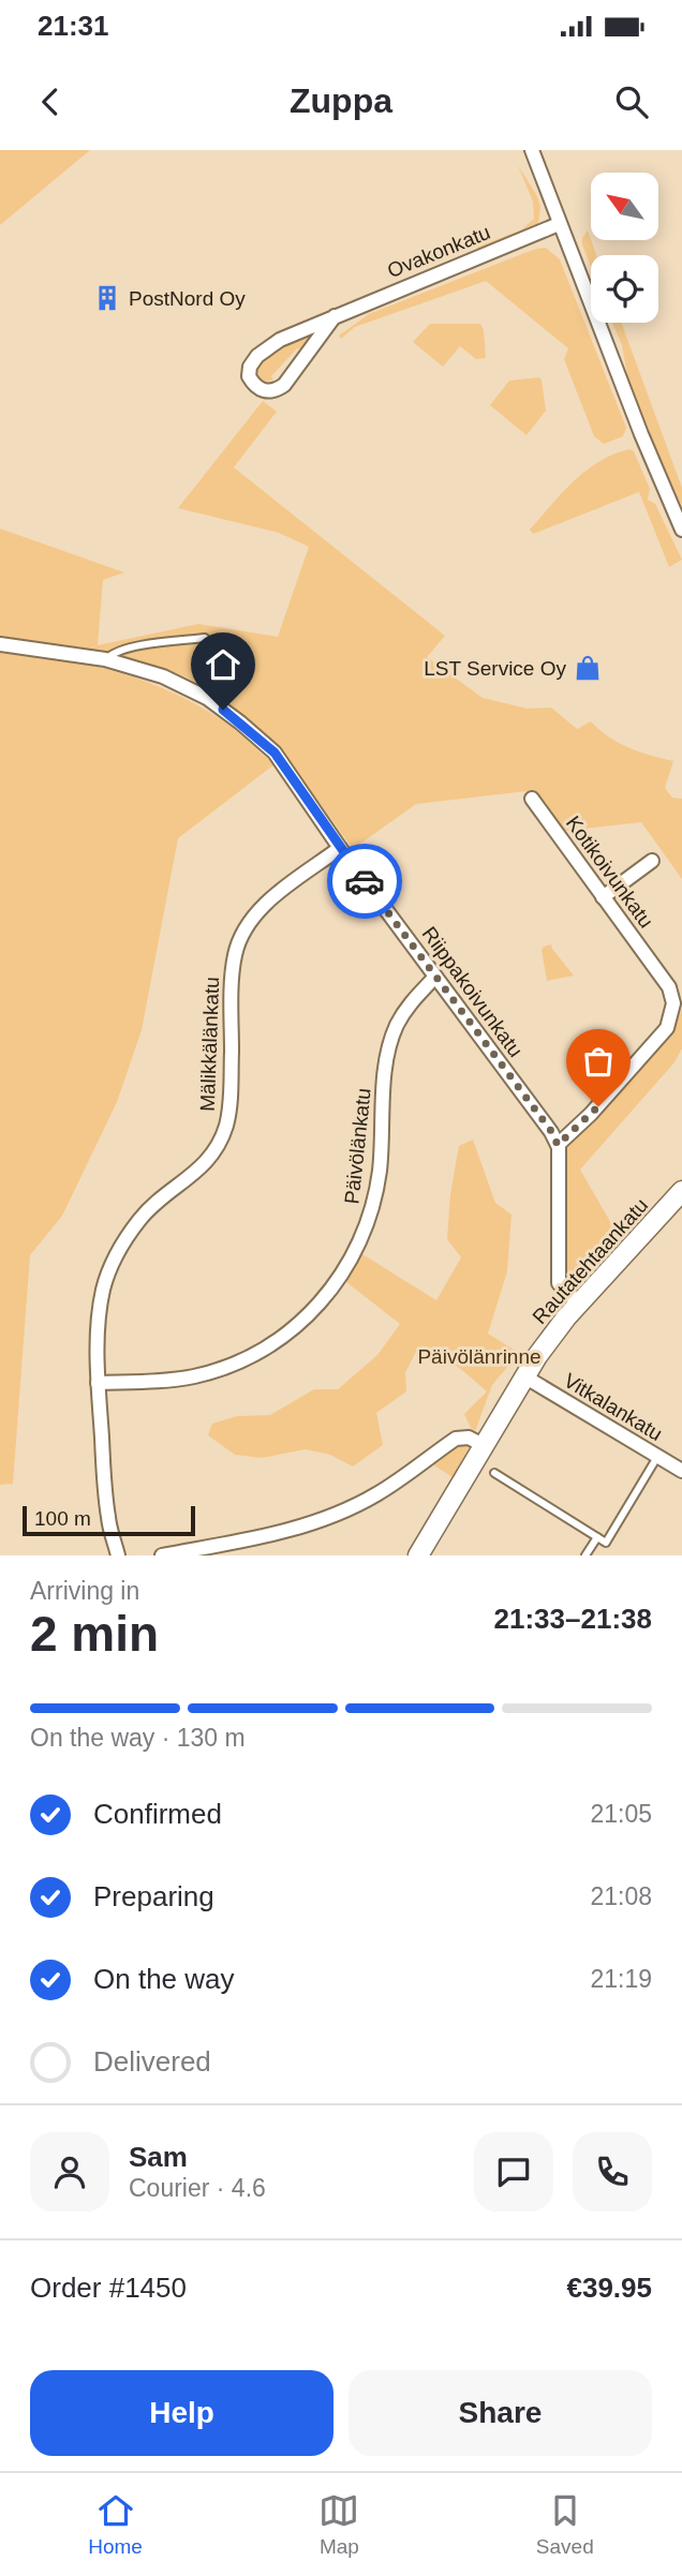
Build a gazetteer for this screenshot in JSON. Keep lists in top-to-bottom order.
{
  "streets": {
    "street": [
      "Ovakonkatu",
      "Kotikoivunkatu",
      "Riippakoivunkatu",
      "Mälikkälänkatu",
      "Päivölänkatu",
      "Rautatehtaankatu",
      "Vitkalankatu"
    ]
  },
  "crossings": [
    ["Kotikoivunkatu", "Riippakoivunkatu"],
    ["Riippakoivunkatu", "Mälikkälänkatu"],
    ["Riippakoivunkatu", "Päivölänkatu"],
    ["Mälikkälänkatu", "Päivölänkatu"],
    ["Rautatehtaankatu", "Vitkalankatu"]
  ],
  "parks": ["Päivölänrinne"],
  "places": {
    "building": ["PostNord Oy"],
    "shop": ["LST Service Oy"]
  },
  "scale_bar": "100 m",
  "north": "top left",
  "page": {
    "status": "21:31",
    "header": "Zuppa",
    "scale": "100 m",
    "heading": ["2 min", "Arriving in", "21:33–21:38"],
    "panel": [
      "Sam",
      "Courier · 4.6",
      "Order #1450",
      "€39.95"
    ],
    "bar": "On the way · 130 m",
    "list": [
      ["Confirmed", "21:05"],
      ["Preparing", "21:08"],
      ["On the way", "21:19"],
      "Delivered"
    ],
    "buttons": ["Help", "Share"],
    "tabs": ["Home", "Map", "Saved"]
  }
}
